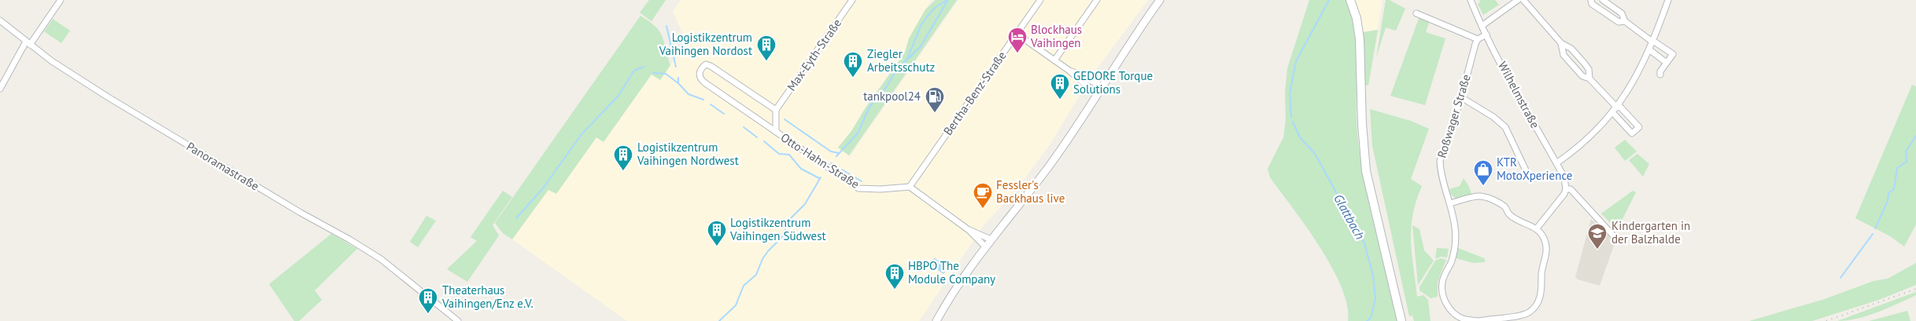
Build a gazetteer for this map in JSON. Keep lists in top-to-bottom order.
{
  "streets": {
    "street": [
      "Max-Eyth-Straße",
      "Bertha-Benz-Straße",
      "Wilhelmstraße",
      "Roßwager Straße",
      "Otto-Hahn-Straße",
      "Panoramastraße"
    ]
  },
  "crossings": [
    ["Max-Eyth-Straße", "Otto-Hahn-Straße"],
    ["Bertha-Benz-Straße", "Otto-Hahn-Straße"]
  ],
  "water": ["Glattbach"],
  "places": {
    "hotel": ["Blockhaus Vaihingen"],
    "building": [
      "Logistikzentrum Vaihingen Nordost",
      "Ziegler Arbeitsschutz",
      "GEDORE Torque Solutions",
      "Logistikzentrum Vaihingen Nordwest",
      "Logistikzentrum Vaihingen Südwest",
      "HBPO The Module Company",
      "Theaterhaus Vaihingen/Enz e.V."
    ],
    "fuel station": ["tankpool24"],
    "shop": ["KTR MotoXperience"],
    "cafe": ["Fessler's Backhaus live"],
    "school or university": ["Kindergarten in der Balzhalde"]
  }
}
